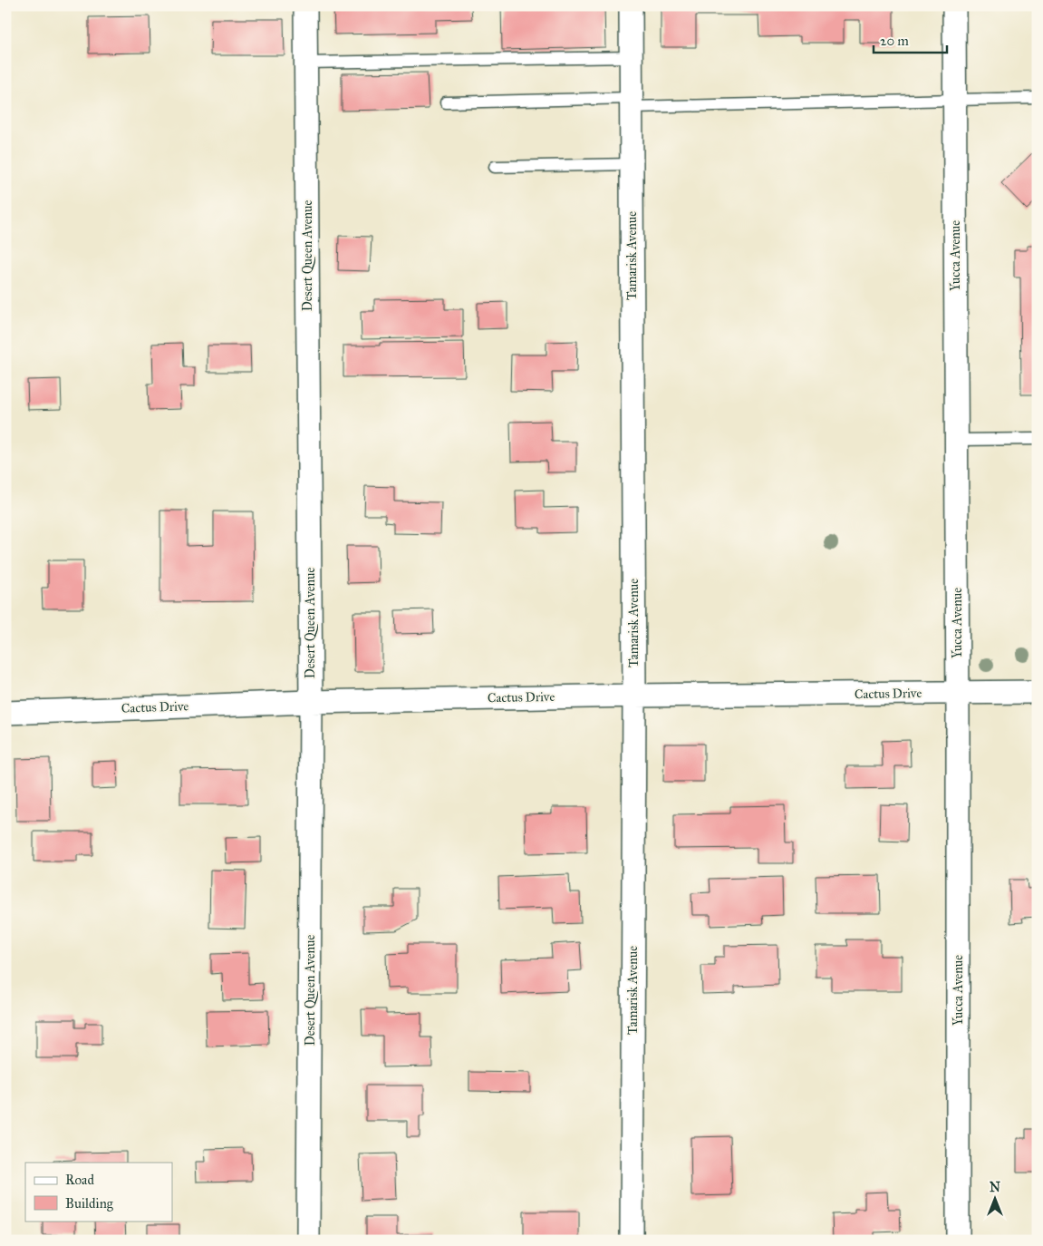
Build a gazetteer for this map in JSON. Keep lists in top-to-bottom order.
{
  "streets": {
    "street": [
      "Desert Queen Avenue",
      "Tamarisk Avenue",
      "Yucca Avenue",
      "Cactus Drive"
    ]
  },
  "crossings": [
    ["Desert Queen Avenue", "Cactus Drive"],
    ["Tamarisk Avenue", "Cactus Drive"],
    ["Yucca Avenue", "Cactus Drive"]
  ],
  "legend": ["Road", "Building"],
  "scale_bar": "20 m",
  "north": "top"
}
